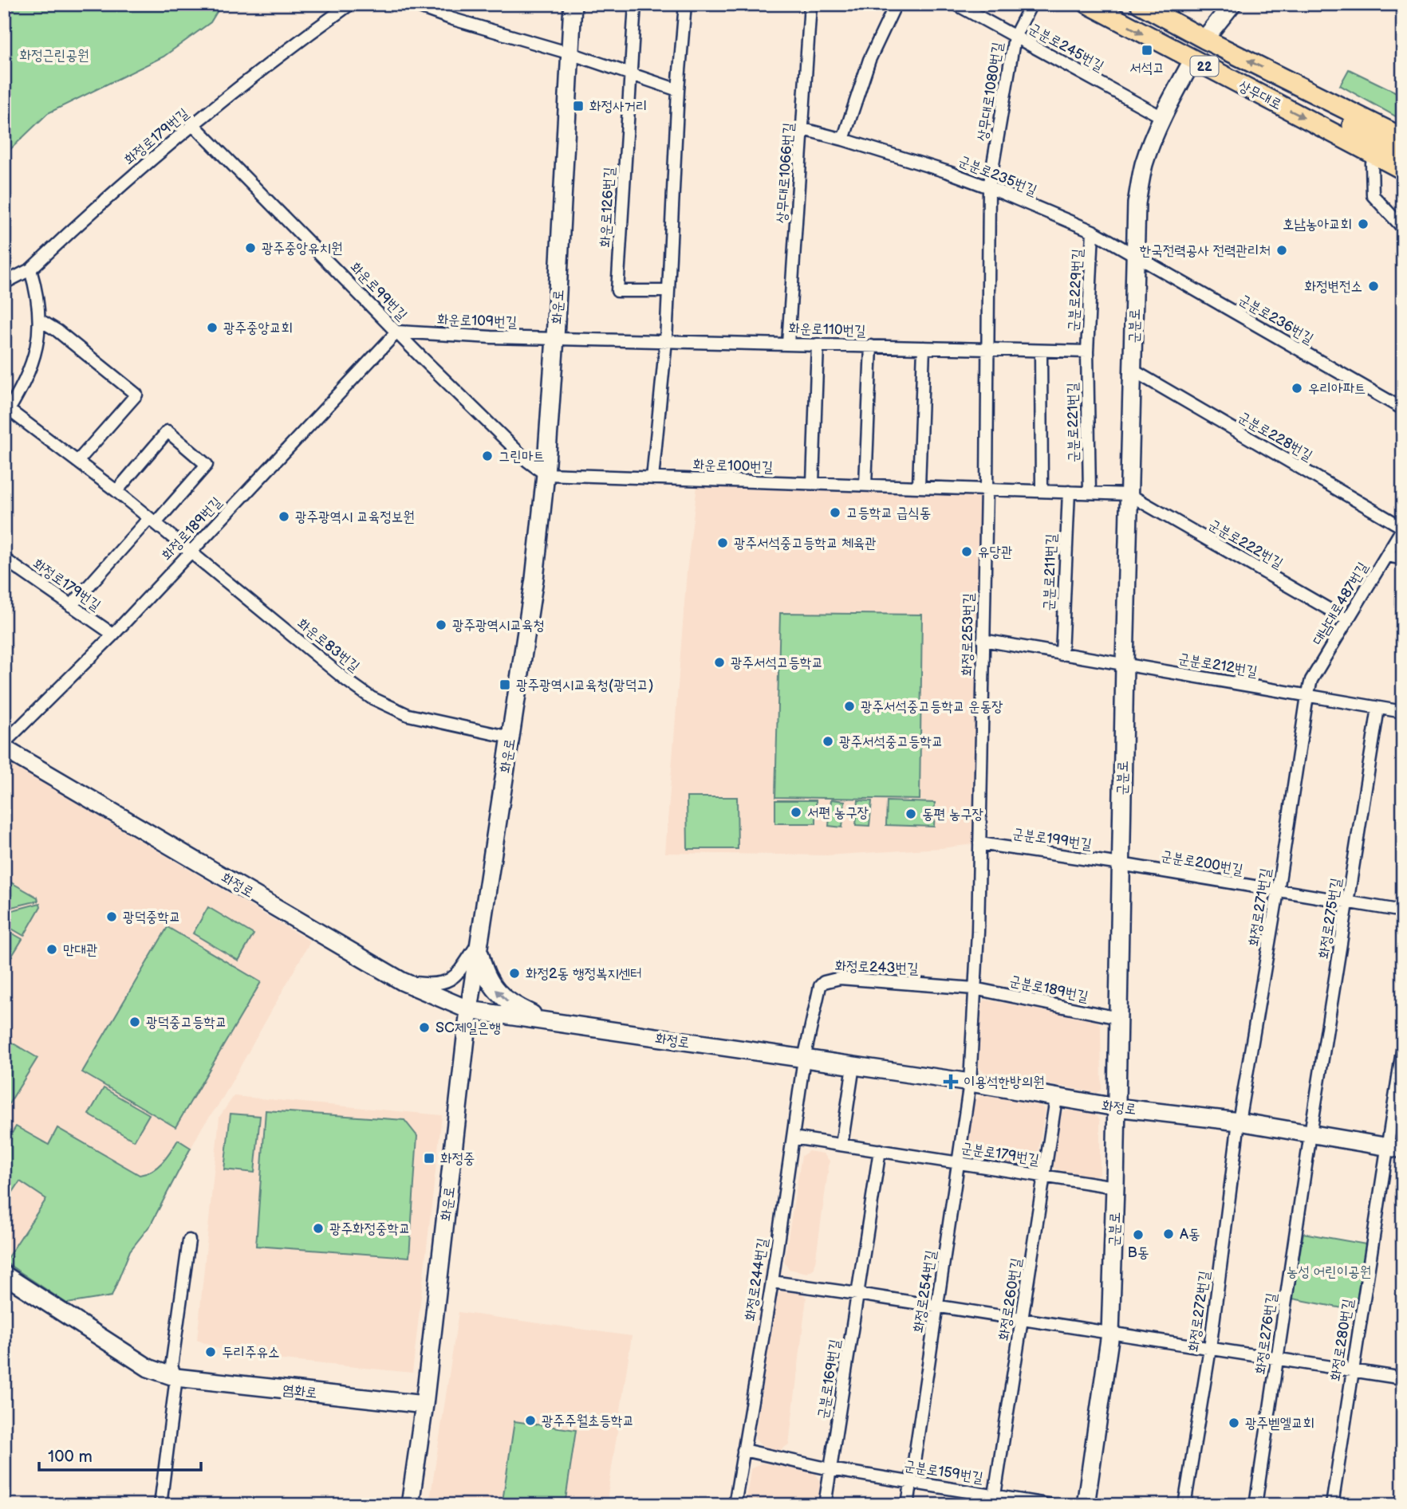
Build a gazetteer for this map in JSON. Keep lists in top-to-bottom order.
{
  "streets": {
    "main road": ["22", "상무대로"],
    "street": [
      "군분로245번길",
      "상무대로1080번길",
      "화정로179번길",
      "상무대로1066번길",
      "군분로235번길",
      "화운로126번길",
      "군분로229번길",
      "화운로99번길",
      "화운로",
      "군분로236번길",
      "화운로109번길",
      "군분로",
      "화운로110번길",
      "군분로221번길",
      "군분로228번길",
      "화운로100번길",
      "화정로189번길",
      "군분로222번길",
      "군분로211번길",
      "대남대로487번길",
      "화정로253번길",
      "화운로83번길",
      "군분로212번길",
      "군분로199번길",
      "군분로200번길",
      "화정로",
      "화정로271번길",
      "화정로275번길",
      "화정로243번길",
      "군분로189번길",
      "군분로179번길",
      "화정로244번길",
      "화정로254번길",
      "화정로260번길",
      "화정로272번길",
      "화정로276번길",
      "화정로280번길",
      "군분로169번길",
      "염화로",
      "군분로159번길"
    ]
  },
  "crossings": [
    ["군분로245번길", "상무대로1080번길"],
    ["군분로245번길", "군분로"],
    ["22", "상무대로"],
    ["상무대로1080번길", "군분로235번길"],
    ["상무대로1080번길", "화정로253번길"],
    ["상무대로", "군분로"],
    ["화정로179번길", "화운로99번길"],
    ["화정로179번길", "화정로189번길"],
    ["상무대로1066번길", "군분로235번길"],
    ["상무대로1066번길", "화운로110번길"],
    ["군분로235번길", "군분로229번길"],
    ["군분로235번길", "군분로236번길"],
    ["군분로235번길", "군분로"],
    ["군분로235번길", "화정로253번길"],
    ["군분로229번길", "화운로110번길"],
    ["군분로229번길", "군분로221번길"],
    ["군분로229번길", "화정로253번길"],
    ["화운로99번길", "화운로"],
    ["화운로99번길", "화운로109번길"],
    ["화운로99번길", "화운로100번길"],
    ["화운로99번길", "화정로189번길"],
    ["화운로", "화운로109번길"],
    ["화운로", "화운로110번길"],
    ["화운로", "화운로100번길"],
    ["화운로", "화운로83번길"],
    ["화운로", "화정로"],
    ["화운로", "염화로"],
    ["군분로236번길", "군분로"],
    ["화운로109번길", "화운로110번길"],
    ["화운로109번길", "화정로189번길"],
    ["군분로", "군분로228번길"],
    ["군분로", "군분로222번길"],
    ["군분로", "군분로212번길"],
    ["군분로", "군분로199번길"],
    ["군분로", "군분로200번길"],
    ["군분로", "화정로"],
    ["군분로", "군분로189번길"],
    ["군분로", "군분로179번길"],
    ["화운로110번길", "화정로253번길"],
    ["군분로228번길", "대남대로487번길"],
    ["화운로100번길", "화정로253번길"],
    ["화정로189번길", "화운로83번길"],
    ["군분로222번길", "대남대로487번길"],
    ["대남대로487번길", "군분로212번길"],
    ["대남대로487번길", "화정로271번길"],
    ["화정로253번길", "군분로199번길"],
    ["화정로253번길", "화정로"],
    ["화정로253번길", "화정로243번길"],
    ["화정로253번길", "군분로189번길"],
    ["화정로253번길", "화정로254번길"],
    ["군분로212번길", "화정로271번길"],
    ["군분로212번길", "화정로275번길"],
    ["군분로199번길", "군분로200번길"],
    ["군분로200번길", "화정로271번길"],
    ["군분로200번길", "화정로275번길"],
    ["화정로", "화정로271번길"],
    ["화정로", "화정로275번길"],
    ["화정로", "화정로243번길"],
    ["화정로", "화정로244번길"],
    ["화정로", "화정로254번길"],
    ["화정로", "화정로260번길"],
    ["화정로", "화정로272번길"],
    ["화정로", "화정로276번길"],
    ["화정로", "화정로280번길"],
    ["화정로271번길", "화정로272번길"],
    ["화정로275번길", "화정로276번길"],
    ["화정로243번길", "군분로189번길"],
    ["화정로243번길", "화정로244번길"],
    ["군분로179번길", "화정로244번길"],
    ["군분로179번길", "화정로254번길"],
    ["군분로179번길", "화정로260번길"],
    ["화정로244번길", "군분로159번길"],
    ["화정로254번길", "군분로159번길"],
    ["화정로260번길", "군분로159번길"],
    ["군분로169번길", "군분로159번길"]
  ],
  "parks": ["화정근린공원", "농성 어린이공원"],
  "places": {
    "transit": [
      "서석고",
      "화정사거리",
      "광주광역시교육청(광덕고)",
      "화정중"
    ],
    "other": [
      "호남농아교회",
      "광주중앙유치원",
      "한국전력공사 전력관리처",
      "화정변전소",
      "광주중앙교회",
      "우리아파트",
      "그린마트",
      "고등학교 급식동",
      "광주광역시 교육정보원",
      "광주서석중고등학교 체육관",
      "유당관",
      "광주광역시교육청",
      "광주서석고등학교",
      "광주서석중고등학교 운동장",
      "광주서석중고등학교",
      "서편 농구장",
      "동편 농구장",
      "광덕중학교",
      "만대관",
      "화정2동 행정복지센터",
      "광덕중고등학교",
      "SC제일은행",
      "광주화정중학교",
      "A동",
      "B동",
      "두리주유소",
      "광주주월초등학교",
      "광주벧엘교회"
    ],
    "health": ["이용석한방의원"]
  },
  "scale_bar": "100 m"
}
